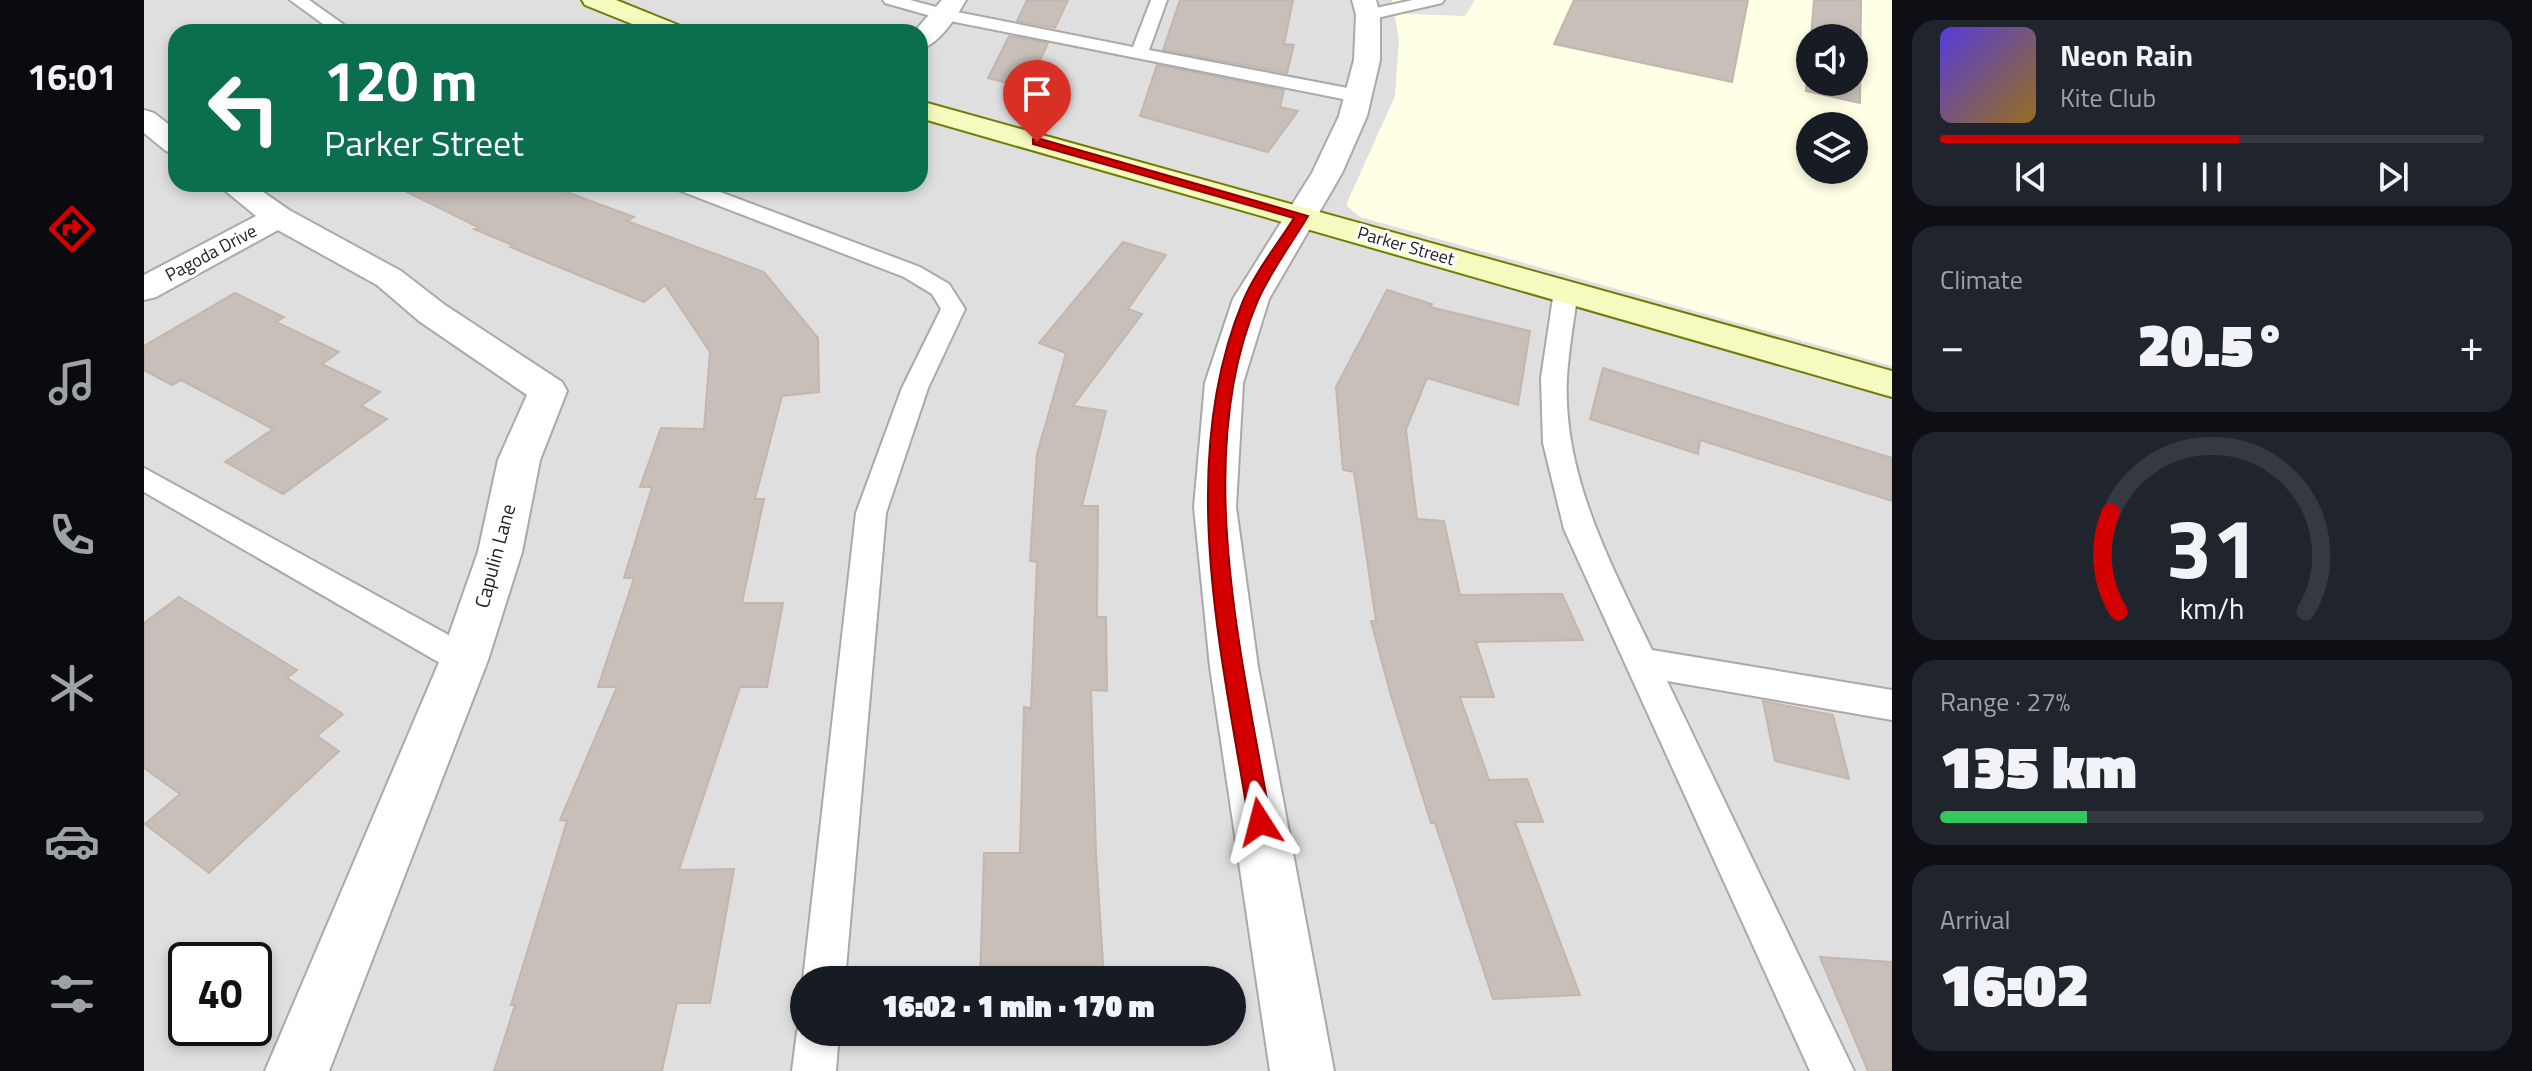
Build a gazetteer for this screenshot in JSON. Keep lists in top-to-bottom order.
{
  "streets": {
    "main road": ["Parker Street"],
    "street": ["Pagoda Drive", "Capulin Lane"]
  },
  "crossings": [
    ["Pagoda Drive", "Capulin Lane"]
  ],
  "page": {
    "tabs": "16:01",
    "turn": ["120 m", "Parker Street"],
    "song": ["Neon Rain", "Kite Club"],
    "tile": [
      "Climate",
      ["Range · 27%", "135 km"],
      ["Arrival", "16:02"]
    ],
    "heat": ["−", "20.5°", "+"],
    "limit": "40",
    "trip": "16:02 · 1 min · 170 m",
    "gauge": ["31", "km/h"]
  }
}
